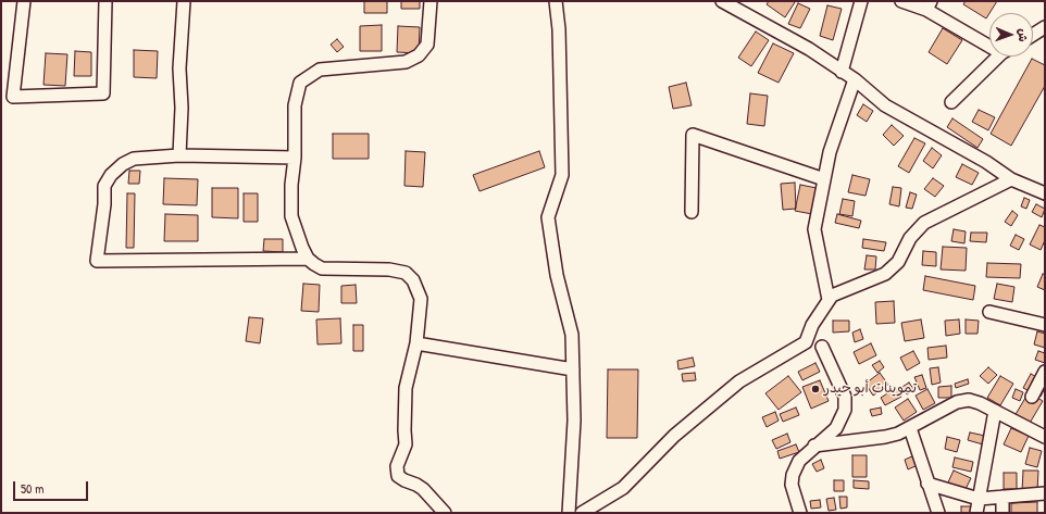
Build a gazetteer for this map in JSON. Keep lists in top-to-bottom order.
{
  "places": ["تموينات أبو حيدر"],
  "scale_bar": "50 m",
  "north": "right"
}
